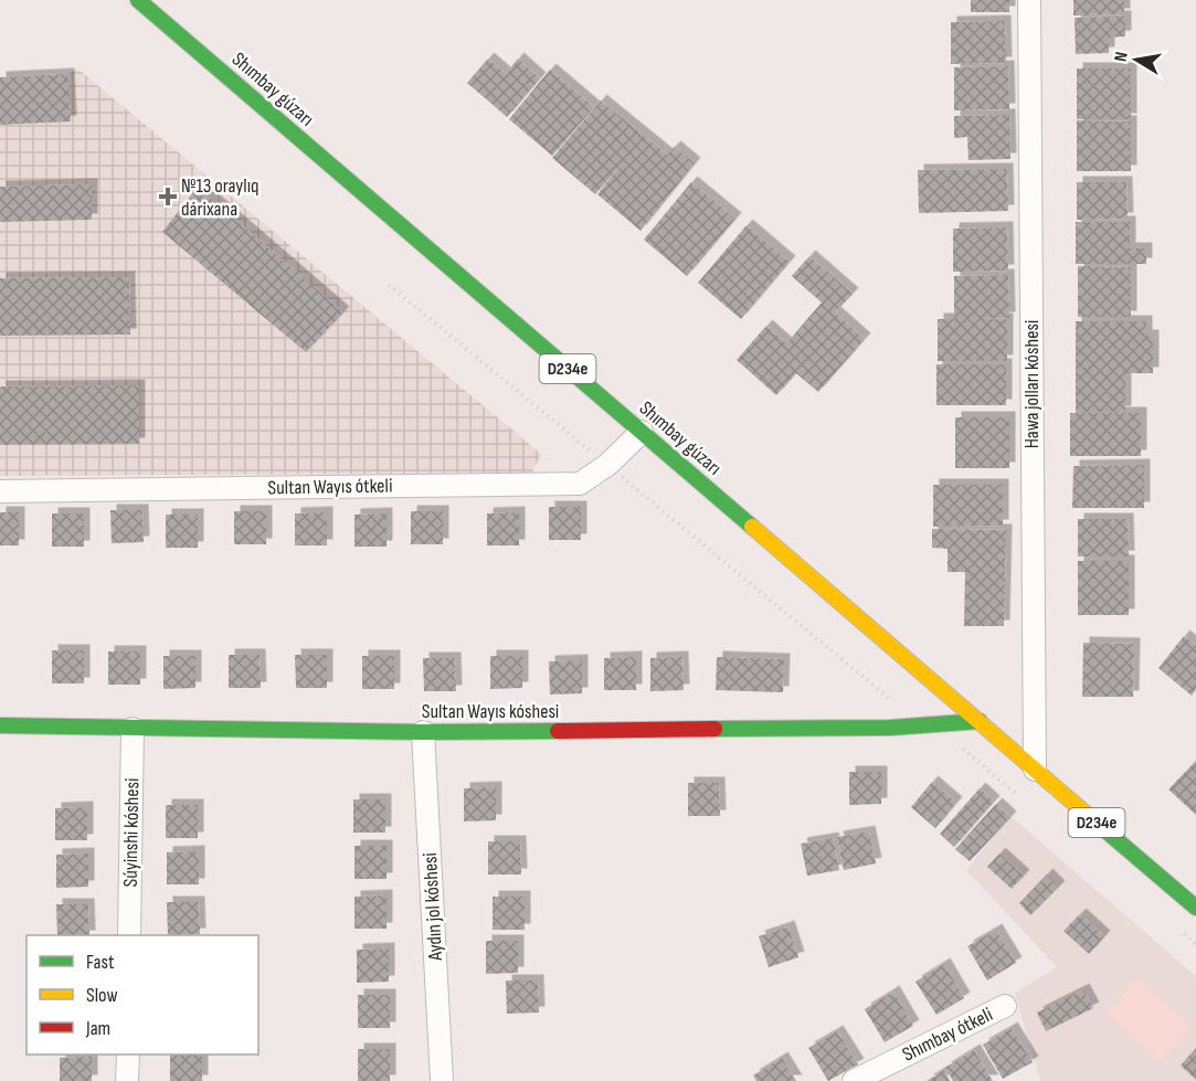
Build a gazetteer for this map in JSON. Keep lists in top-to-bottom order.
{
  "streets": {
    "main road": ["Shımbay gúzarı", "D234e", "Sultan Wayıs kóshesi"],
    "street": [
      "Hawa jolları kóshesi",
      "Sultan Wayıs ótkeli",
      "Súyinshi kóshesi",
      "Aydın jol kóshesi",
      "Shımbay ótkeli"
    ]
  },
  "crossings": [
    ["Shımbay gúzarı", "Hawa jolları kóshesi"],
    ["Shımbay gúzarı", "Sultan Wayıs ótkeli"],
    ["Shımbay gúzarı", "Sultan Wayıs kóshesi"],
    ["Sultan Wayıs kóshesi", "Súyinshi kóshesi"],
    ["Sultan Wayıs kóshesi", "Aydın jol kóshesi"]
  ],
  "places": {
    "health": ["№13 oraylıq dárixana"]
  },
  "legend": ["Fast", "Slow", "Jam"],
  "north": "left"
}
